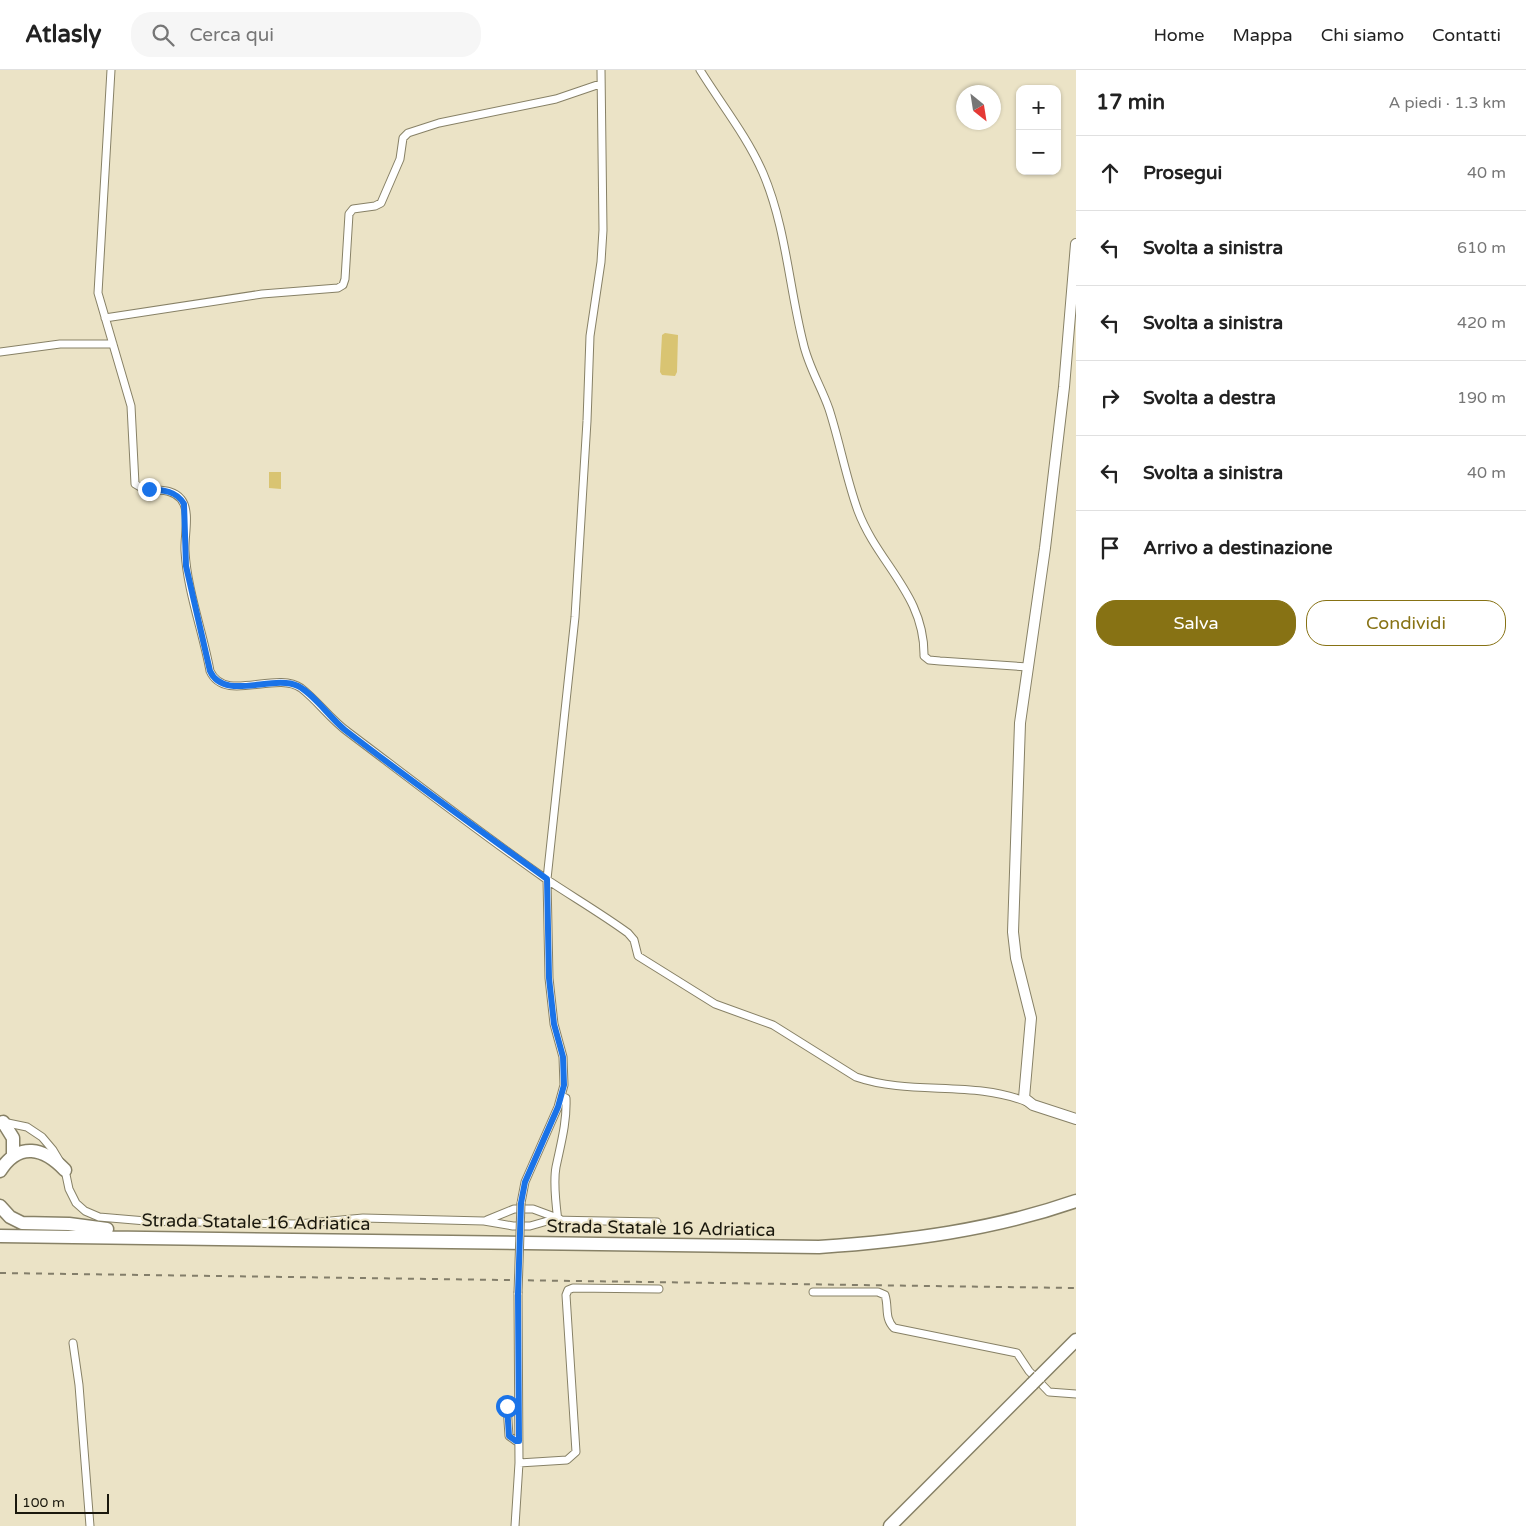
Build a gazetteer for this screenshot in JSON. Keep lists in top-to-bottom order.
{
  "streets": {
    "highway": ["Strada Statale 16 Adriatica"]
  },
  "scale_bar": "100 m",
  "north": "bottom right",
  "page": {
    "header": "Atlasly",
    "search": "Cerca qui",
    "nav": [
      "Home",
      "Mappa",
      "Chi siamo",
      "Contatti"
    ],
    "heading": ["17 min", "A piedi · 1.3 km"],
    "map_buttons": ["+", "−"],
    "list": [
      ["Prosegui", "40 m"],
      ["Svolta a sinistra", "610 m"],
      ["Svolta a sinistra", "420 m"],
      ["Svolta a destra", "190 m"],
      ["Svolta a sinistra", "40 m"],
      "Arrivo a destinazione"
    ],
    "buttons": ["Salva", "Condividi"],
    "scale": "100 m"
  }
}
